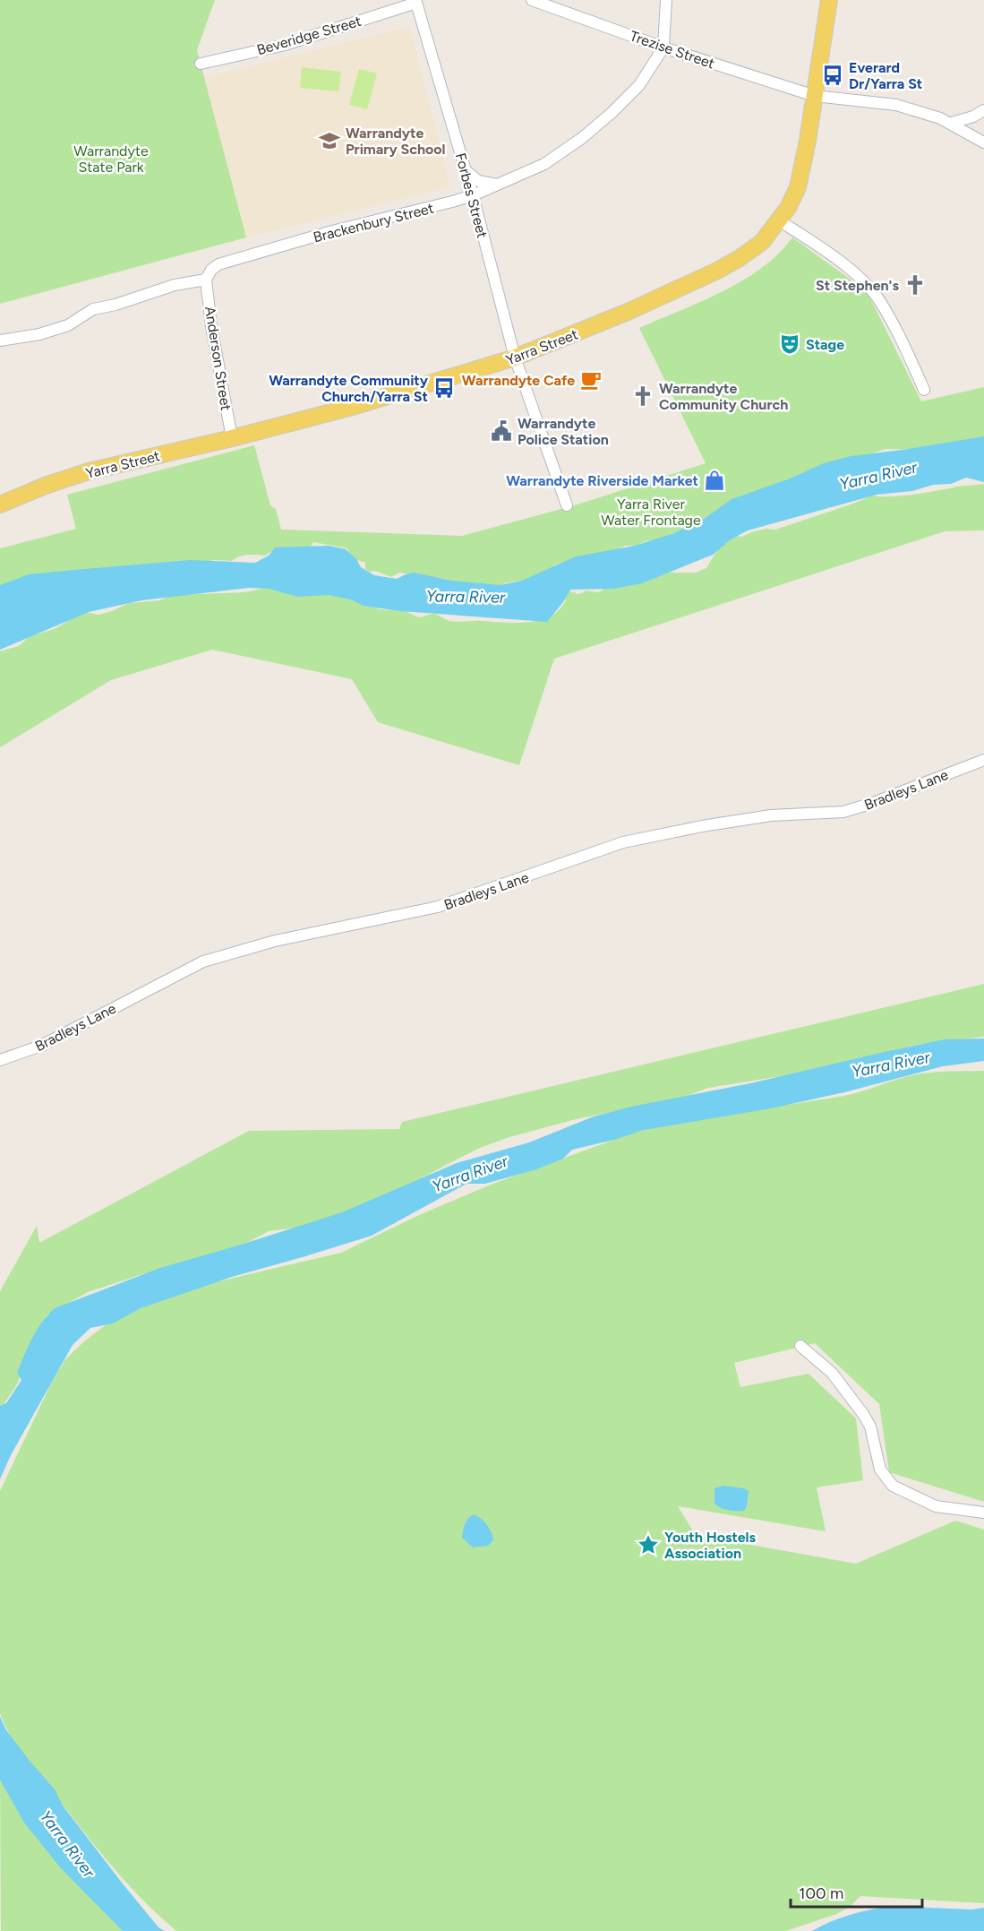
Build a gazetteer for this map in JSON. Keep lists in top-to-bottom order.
{
  "streets": {
    "main road": ["Yarra Street"],
    "street": [
      "Beveridge Street",
      "Trezise Street",
      "Forbes Street",
      "Brackenbury Street",
      "Anderson Street",
      "Bradleys Lane"
    ]
  },
  "crossings": [
    ["Beveridge Street", "Forbes Street"],
    ["Trezise Street", "Brackenbury Street"],
    ["Trezise Street", "Yarra Street"],
    ["Forbes Street", "Brackenbury Street"],
    ["Forbes Street", "Yarra Street"],
    ["Brackenbury Street", "Anderson Street"],
    ["Yarra Street", "Anderson Street"]
  ],
  "water": ["Yarra River"],
  "parks": ["Warrandyte State Park", "Yarra River Water Frontage"],
  "places": {
    "bus stop": ["Everard Dr/Yarra St", "Warrandyte Community Church/Yarra St"],
    "school or university": ["Warrandyte Primary School"],
    "church": ["St Stephen's", "Warrandyte Community Church"],
    "theatre": ["Stage"],
    "cafe": ["Warrandyte Cafe"],
    "public building": ["Warrandyte Police Station"],
    "shop": ["Warrandyte Riverside Market"],
    "place": ["Youth Hostels Association"]
  },
  "scale_bar": "100 m"
}
